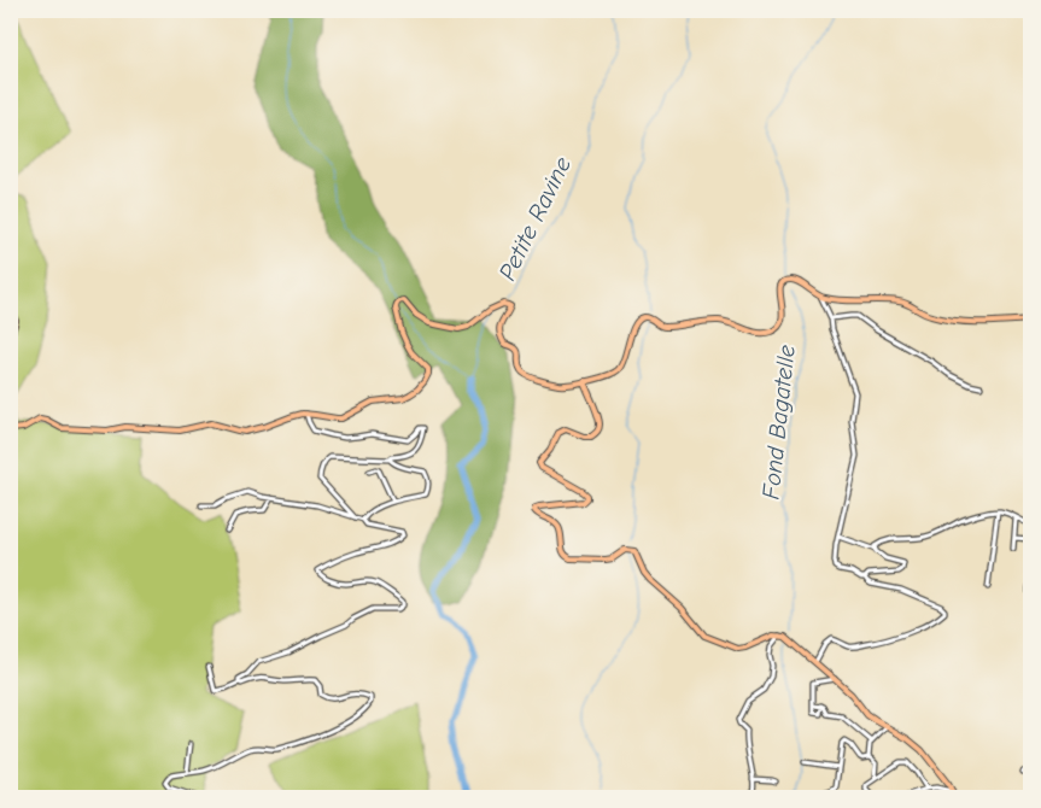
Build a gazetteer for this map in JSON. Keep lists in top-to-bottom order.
{
  "water": ["Petite Ravine", "Fond Bagatelle"]
}
